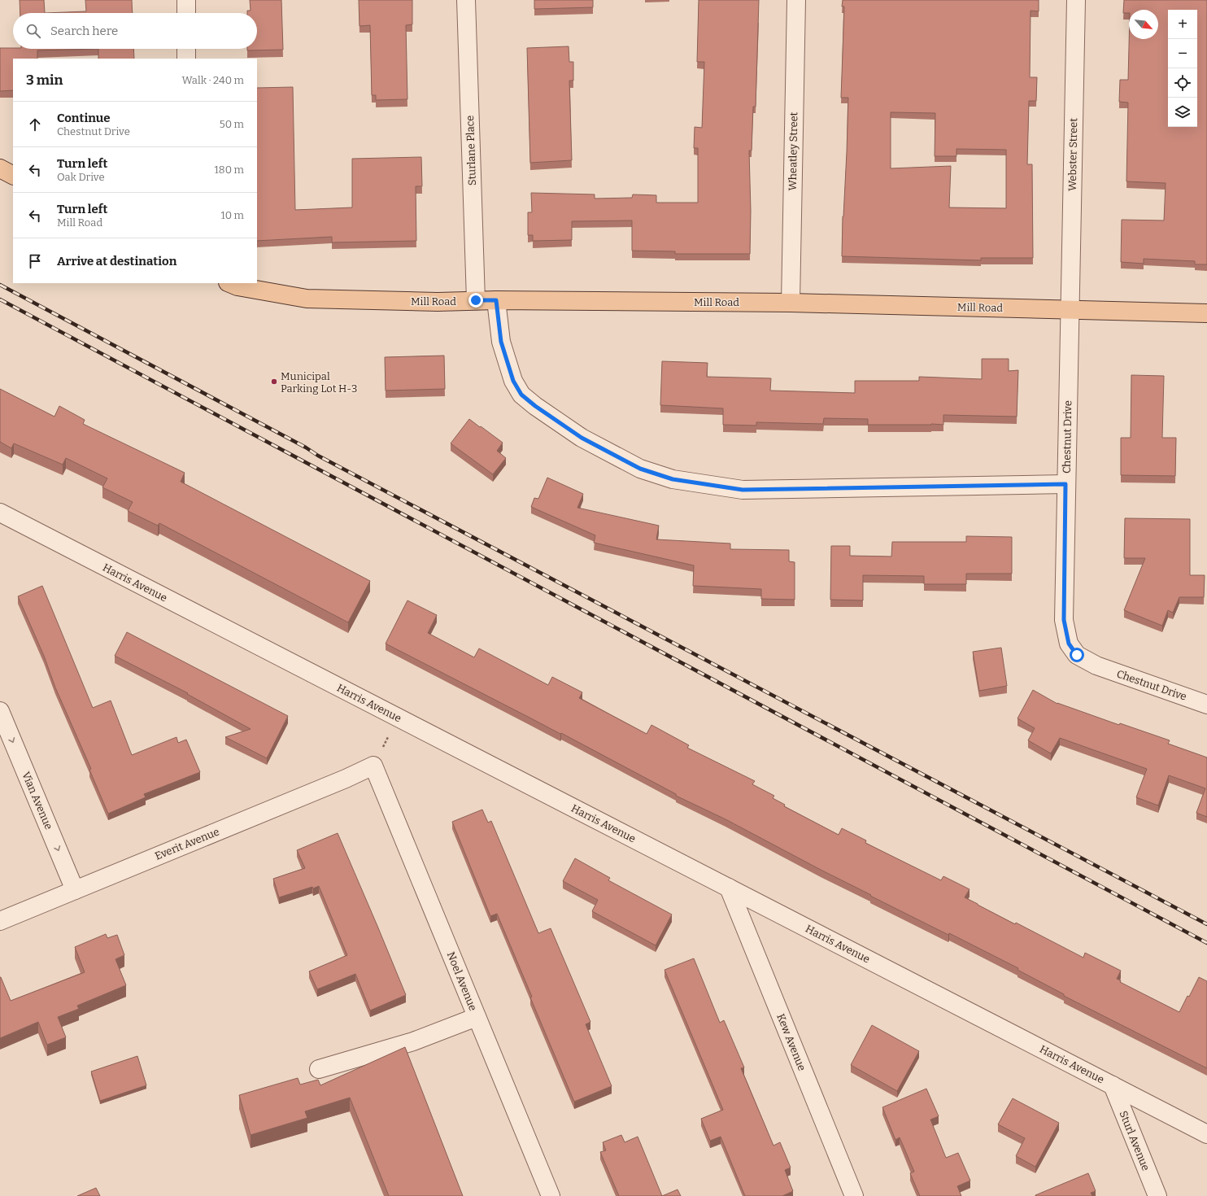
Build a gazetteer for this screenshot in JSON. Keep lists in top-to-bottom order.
{
  "streets": {
    "main road": ["Mill Road"],
    "street": [
      "Sturlane Place",
      "Wheatley Street",
      "Webster Street",
      "Chestnut Drive",
      "Harris Avenue",
      "Vian Avenue",
      "Everit Avenue",
      "Noel Avenue",
      "Kew Avenue",
      "Sturl Avenue"
    ]
  },
  "crossings": [
    ["Sturlane Place", "Mill Road"],
    ["Wheatley Street", "Mill Road"],
    ["Webster Street", "Mill Road"],
    ["Webster Street", "Chestnut Drive"],
    ["Mill Road", "Chestnut Drive"],
    ["Harris Avenue", "Kew Avenue"],
    ["Harris Avenue", "Sturl Avenue"],
    ["Vian Avenue", "Everit Avenue"],
    ["Everit Avenue", "Noel Avenue"]
  ],
  "one_way": ["Vian Avenue"],
  "places": ["Municipal Parking Lot H-3"],
  "north": "bottom right",
  "page": {
    "map_buttons": ["+", "−"],
    "search": "Search here",
    "heading": ["3 min", "Walk · 240 m"],
    "list": [
      ["Continue", "Chestnut Drive", "50 m"],
      ["Turn left", "Oak Drive", "180 m"],
      ["Turn left", "Mill Road", "10 m"],
      "Arrive at destination"
    ]
  }
}
